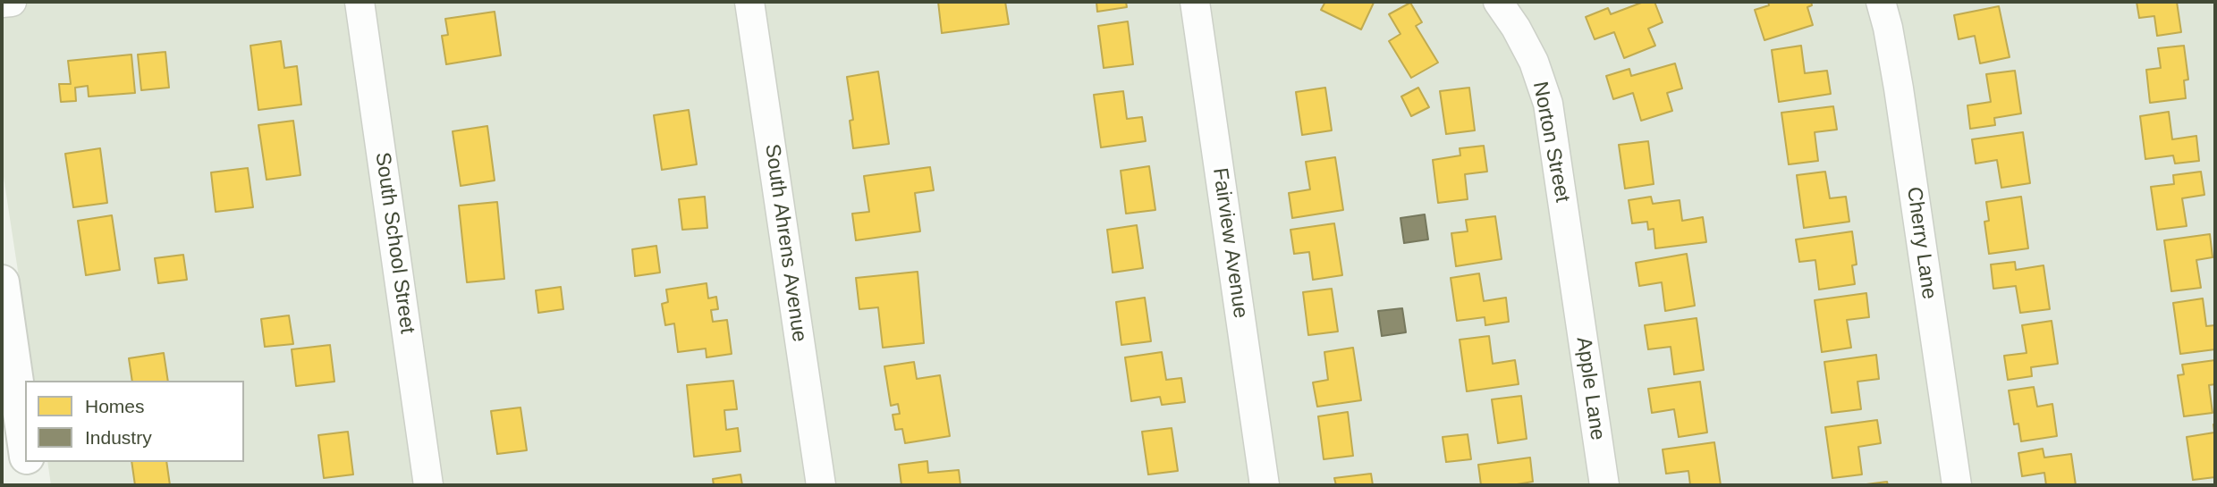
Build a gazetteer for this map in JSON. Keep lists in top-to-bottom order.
{
  "streets": {
    "street": [
      "Norton Street",
      "South School Street",
      "South Ahrens Avenue",
      "Fairview Avenue",
      "Cherry Lane",
      "Apple Lane"
    ]
  },
  "crossings": [
    ["Norton Street", "Apple Lane"]
  ],
  "legend": ["Homes", "Industry"]
}
